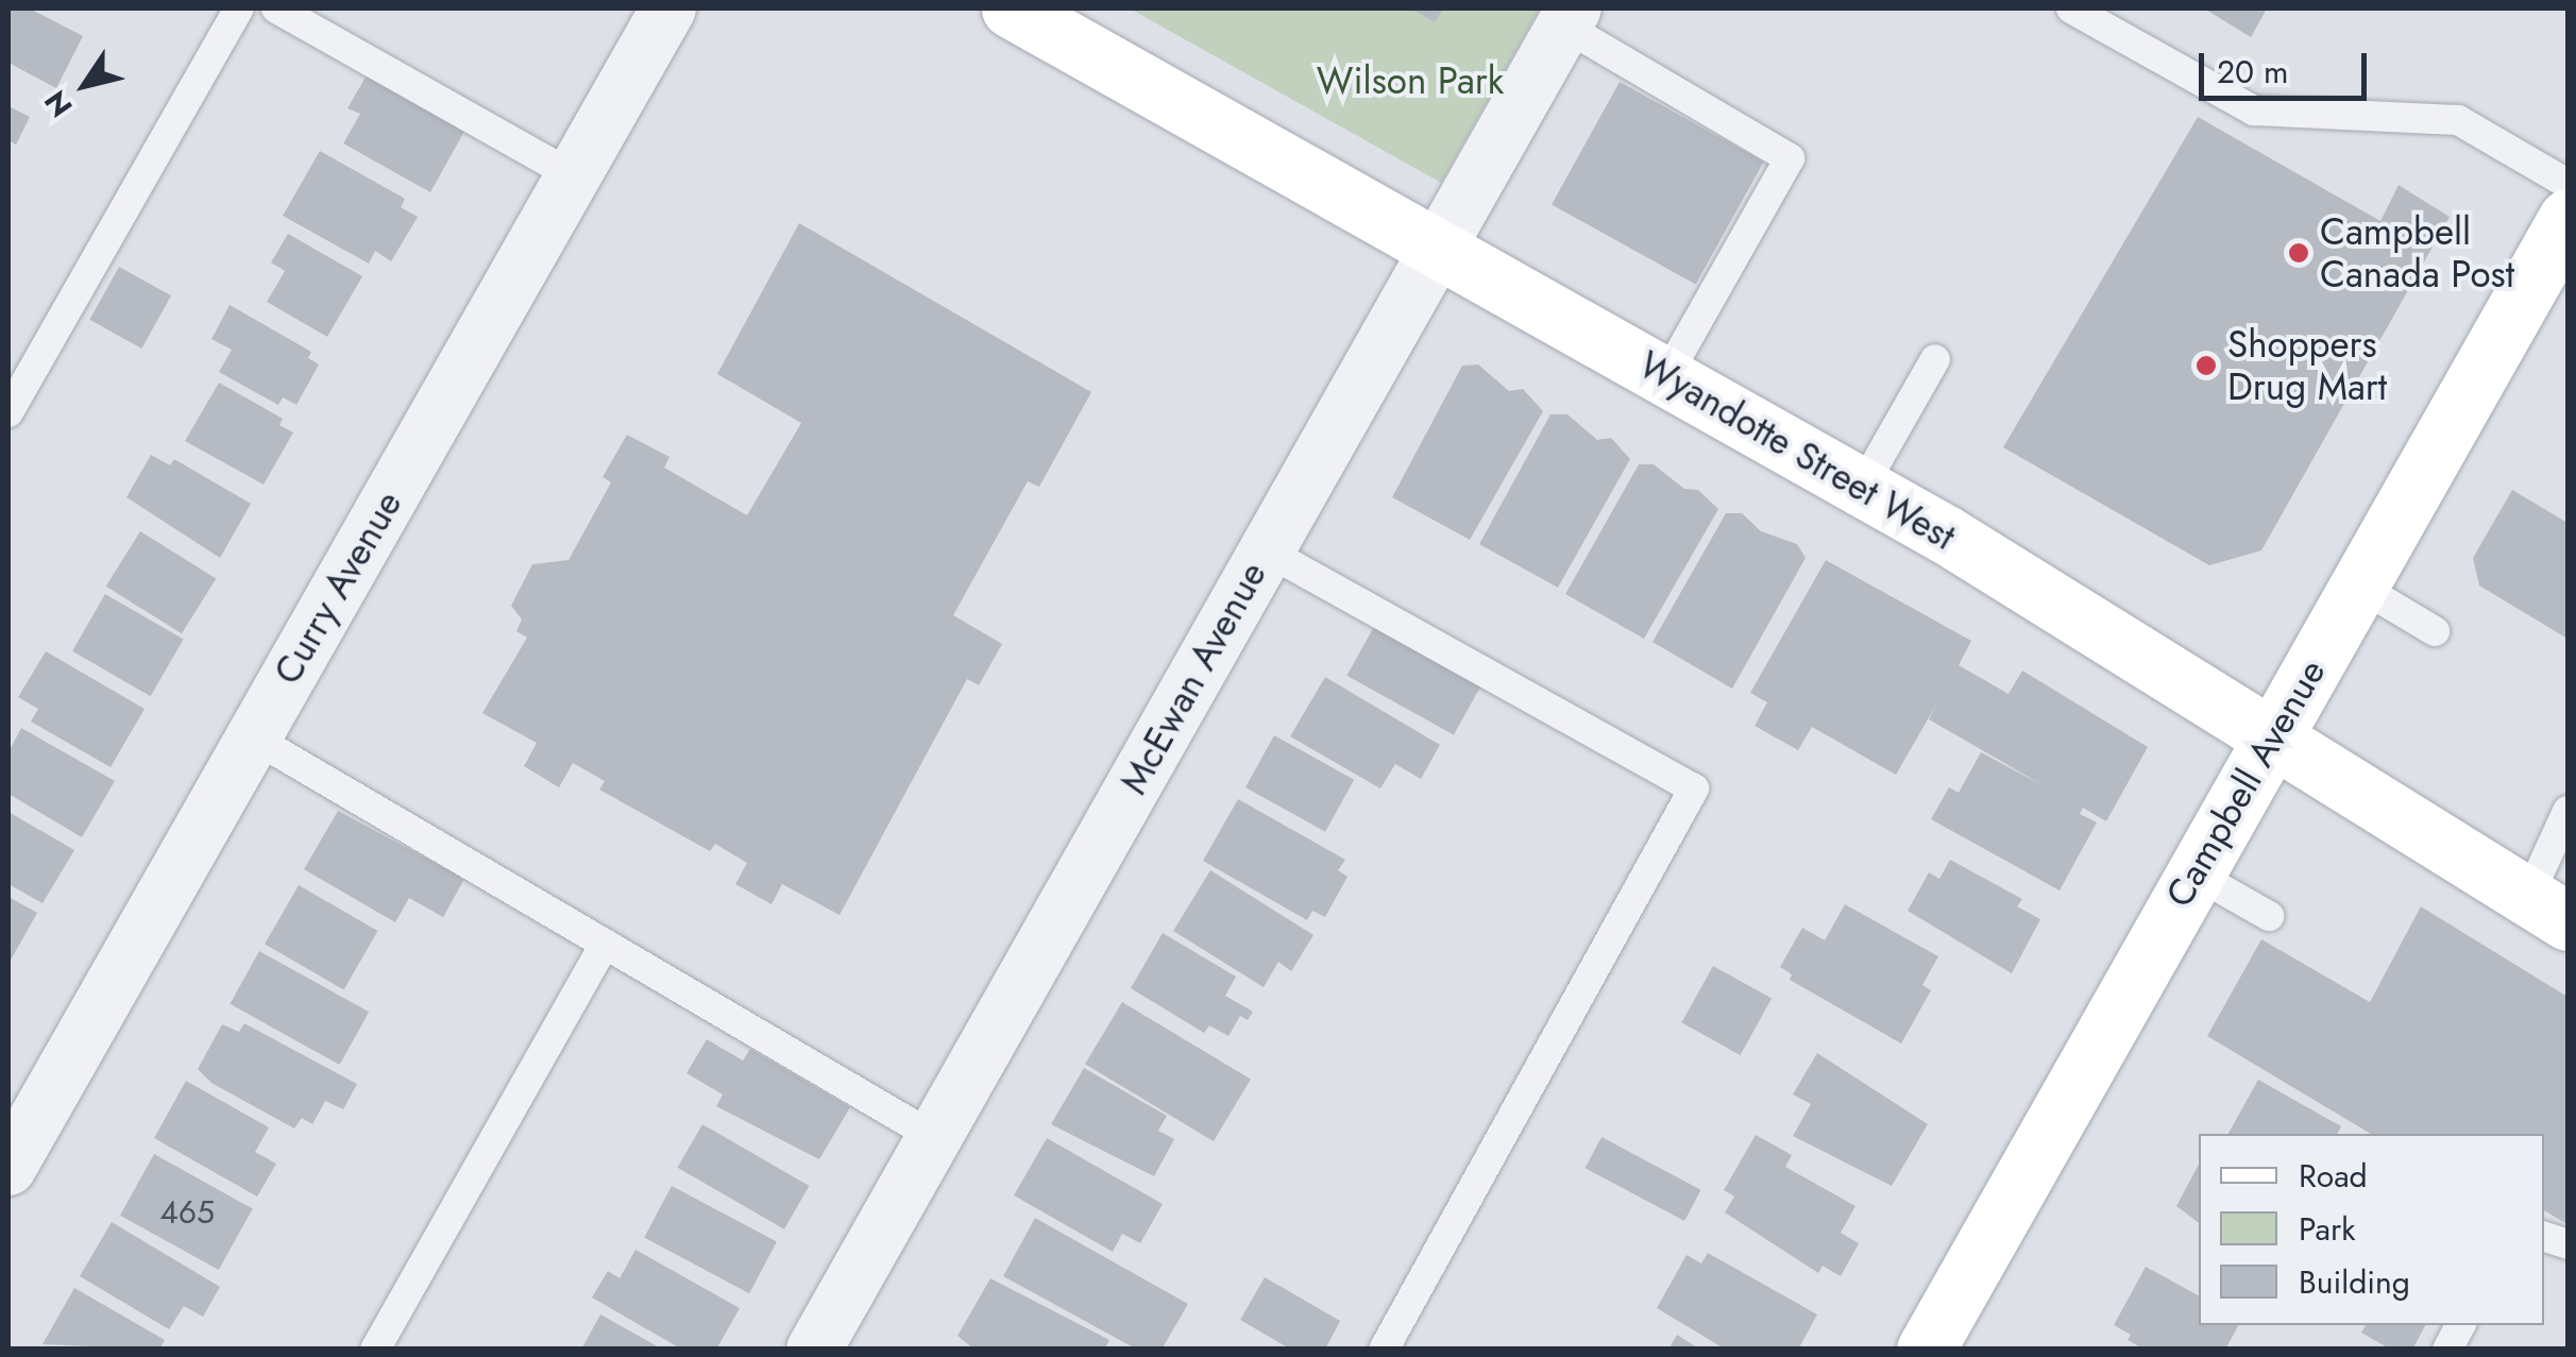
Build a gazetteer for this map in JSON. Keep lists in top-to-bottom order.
{
  "streets": {
    "main road": ["Wyandotte Street West", "Campbell Avenue"],
    "street": ["Curry Avenue", "McEwan Avenue"]
  },
  "crossings": [
    ["Wyandotte Street West", "McEwan Avenue"],
    ["Wyandotte Street West", "Campbell Avenue"]
  ],
  "parks": ["Wilson Park"],
  "places": ["Campbell Canada Post", "Shoppers Drug Mart"],
  "house_numbers": ["465"],
  "legend": ["Road", "Park", "Building"],
  "scale_bar": "20 m",
  "north": "bottom left"
}
